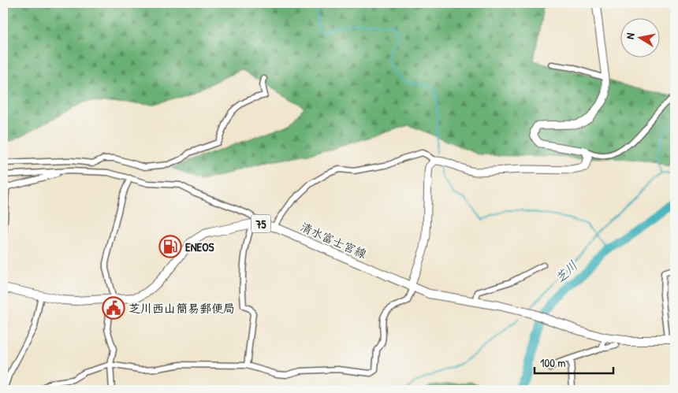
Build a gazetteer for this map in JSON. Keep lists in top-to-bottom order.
{
  "streets": {
    "main road": ["75", "清水富士宮線"]
  },
  "water": ["芝川"],
  "places": {
    "fuel station": ["ENEOS"],
    "public building": ["芝川西山簡易郵便局"]
  },
  "scale_bar": "100 m",
  "north": "left"
}
